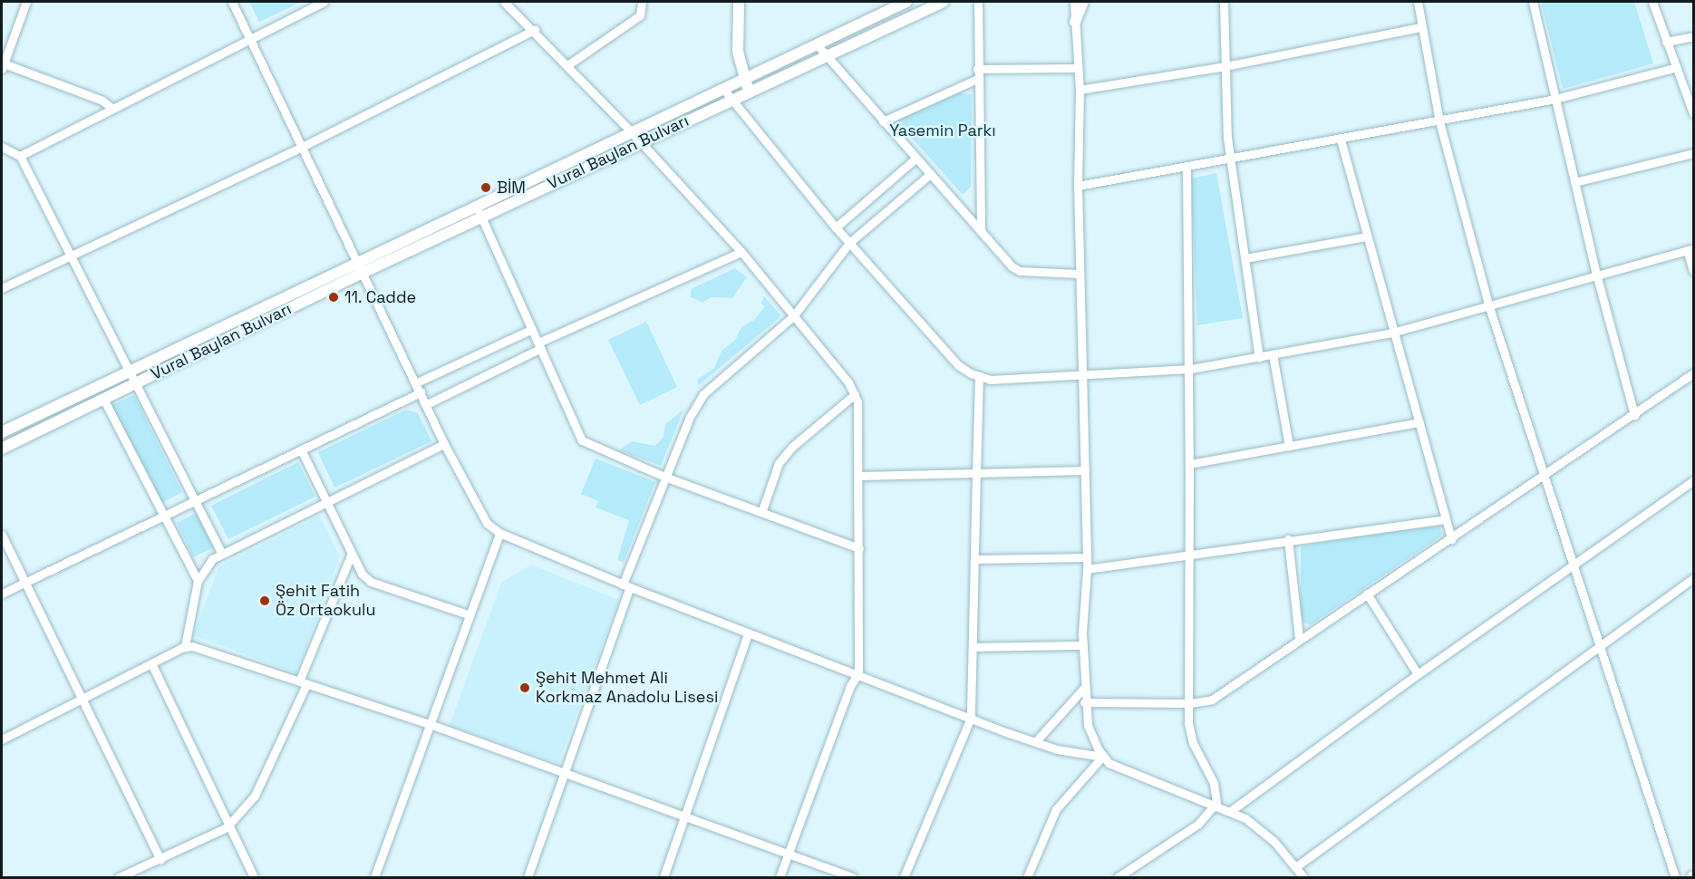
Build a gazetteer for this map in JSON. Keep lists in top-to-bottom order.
{
  "streets": {
    "main road": ["Vural Baylan Bulvarı"]
  },
  "parks": ["Yasemin Parkı"],
  "places": [
    "BİM",
    "11. Cadde",
    "Şehit Fatih Öz Ortaokulu",
    "Şehit Mehmet Ali Korkmaz Anadolu Lisesi"
  ]
}
